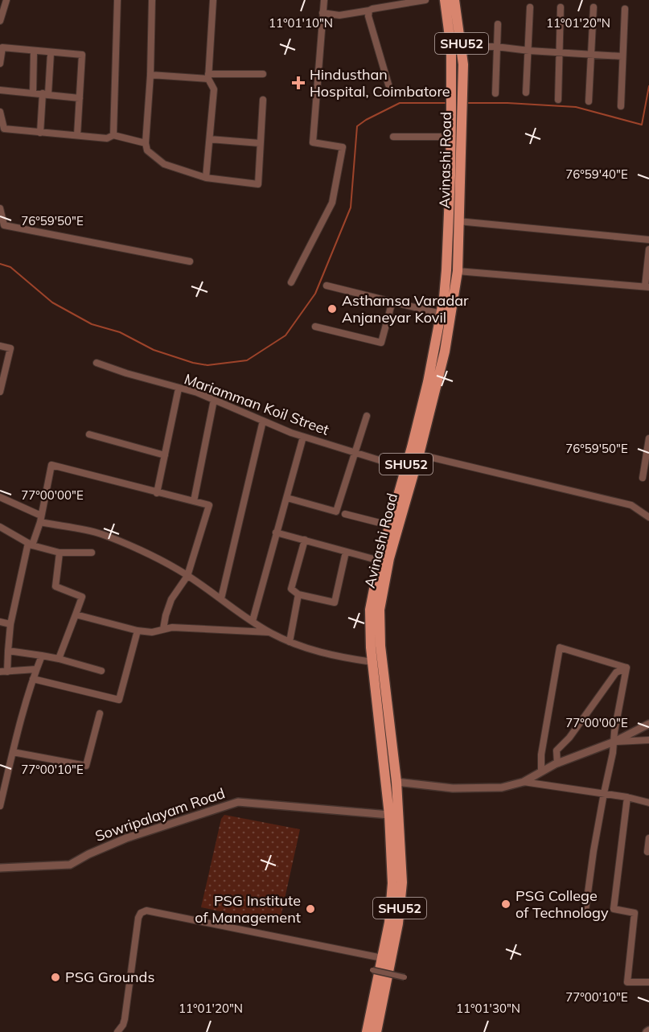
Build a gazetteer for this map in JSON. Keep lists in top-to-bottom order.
{
  "streets": {
    "main road": ["SHU52", "Avinashi Road"],
    "street": ["Mariamman Koil Street", "Sowripalayam Road"]
  },
  "crossings": [
    ["SHU52", "Avinashi Road"],
    ["SHU52", "Sowripalayam Road"],
    ["Avinashi Road", "Mariamman Koil Street"],
    ["Avinashi Road", "Sowripalayam Road"]
  ],
  "places": {
    "health": ["Hindusthan Hospital, Coimbatore"],
    "other": [
      "Asthamsa Varadar Anjaneyar Kovil",
      "PSG College of Technology",
      "PSG Institute of Management",
      "PSG Grounds"
    ]
  },
  "coordinates": [
    "11°01'10\"N",
    "11°01'20\"N",
    "76°59'40\"E",
    "76°59'50\"E",
    "77°00'00\"E",
    "77°00'10\"E",
    "11°01'30\"N"
  ]
}
